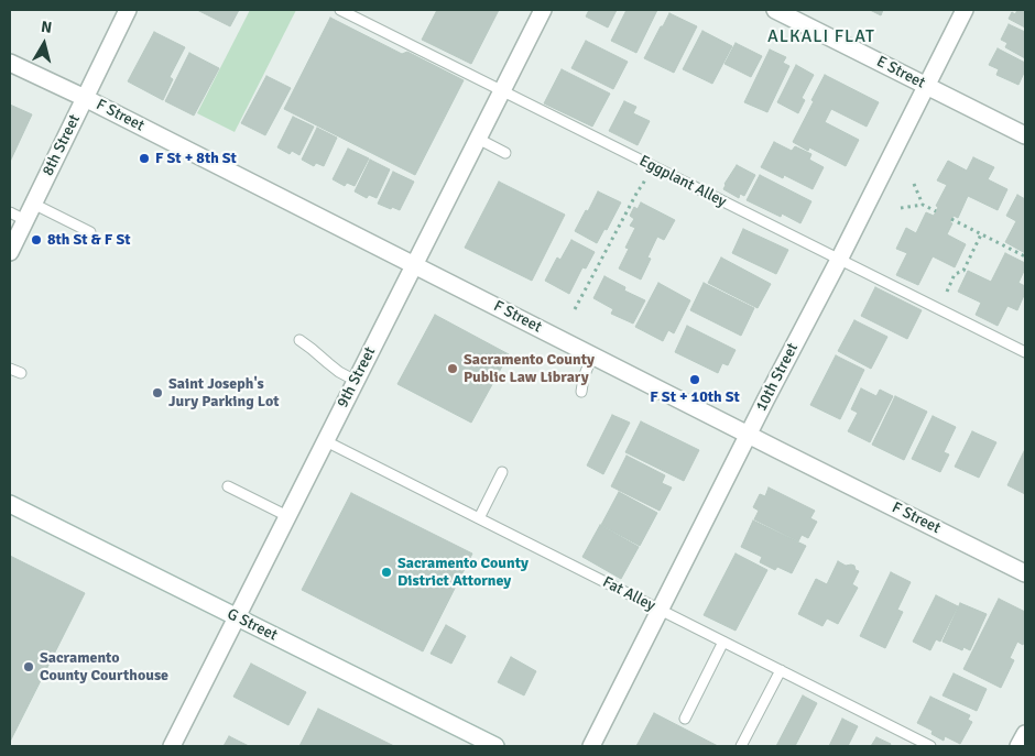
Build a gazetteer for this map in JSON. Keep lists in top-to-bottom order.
{
  "streets": {
    "street": [
      "E Street",
      "F Street",
      "8th Street",
      "9th Street",
      "10th Street",
      "G Street"
    ],
    "lane": ["Eggplant Alley", "Fat Alley"]
  },
  "crossings": [
    ["E Street", "10th Street"],
    ["F Street", "8th Street"],
    ["F Street", "9th Street"],
    ["F Street", "10th Street"],
    ["Eggplant Alley", "9th Street"],
    ["Eggplant Alley", "10th Street"],
    ["9th Street", "Fat Alley"],
    ["9th Street", "G Street"],
    ["10th Street", "Fat Alley"]
  ],
  "districts": ["ALKALI FLAT"],
  "places": [
    "F St + 8th St",
    "8th St & F St",
    "Sacramento County Public Law Library",
    "F St + 10th St",
    "Saint Joseph's Jury Parking Lot",
    "Sacramento County District Attorney",
    "Sacramento County Courthouse"
  ],
  "north": "top"
}
